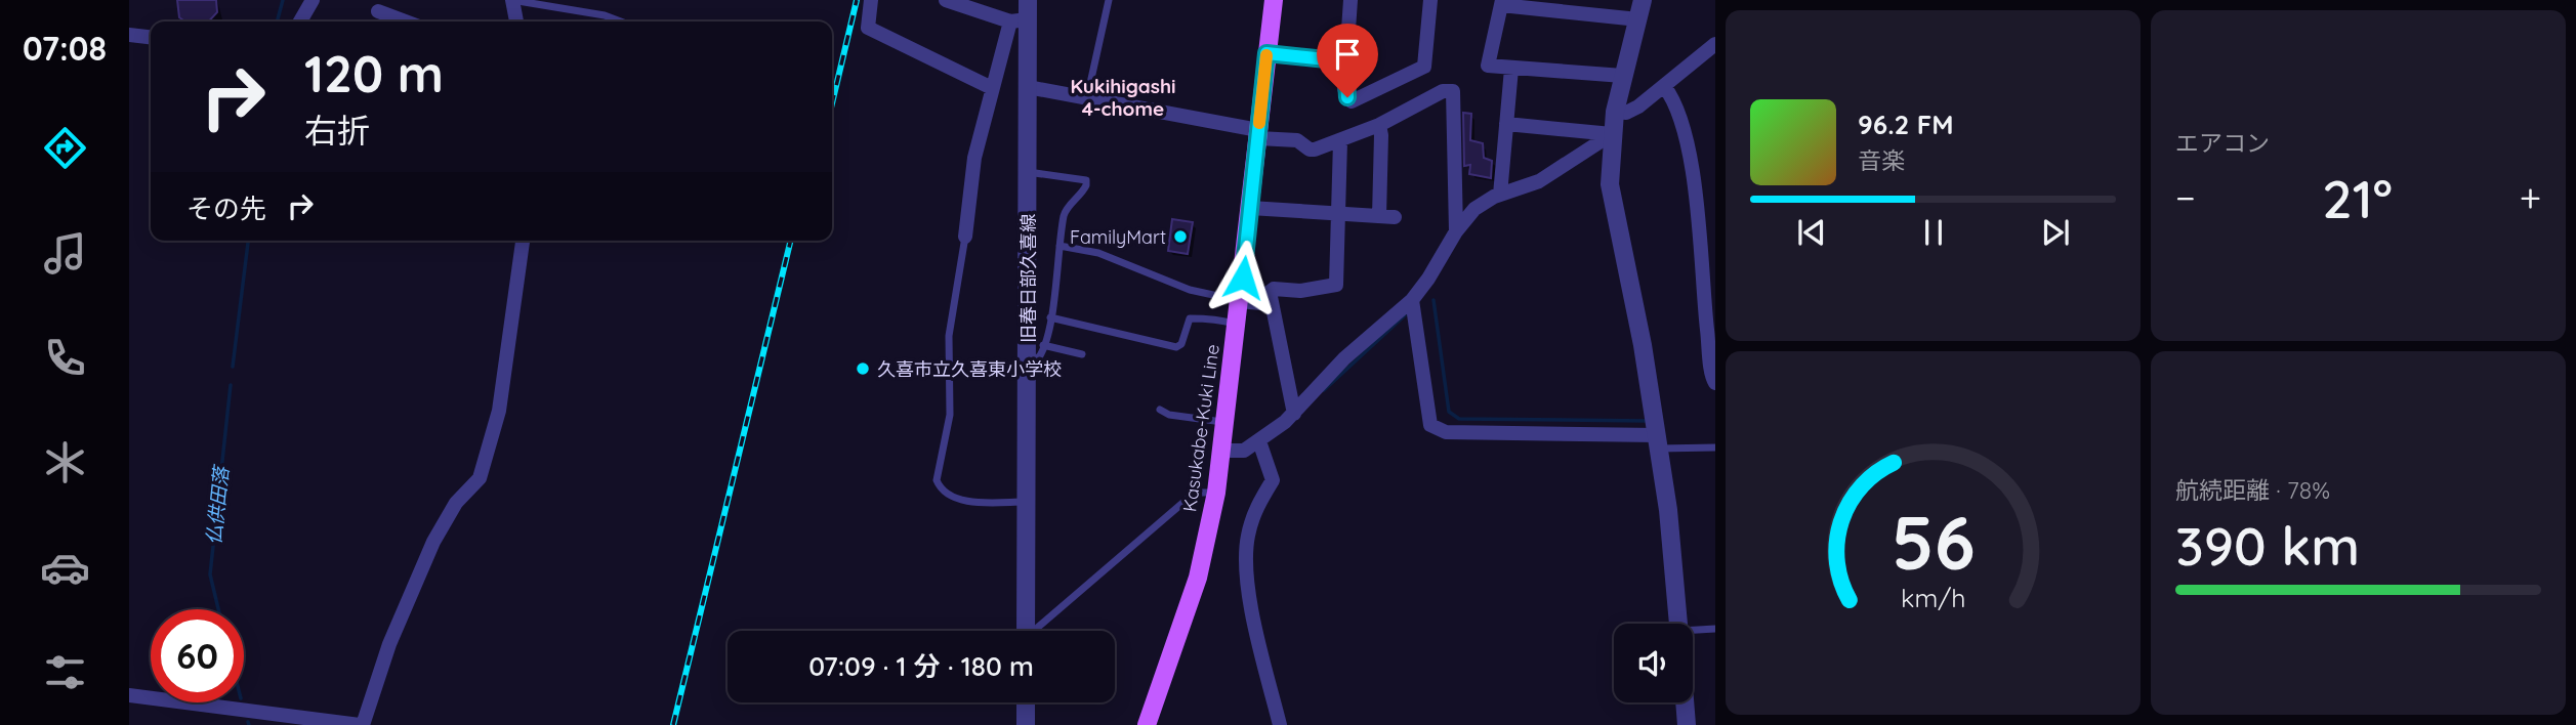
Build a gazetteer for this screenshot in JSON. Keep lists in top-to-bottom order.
{
  "streets": {
    "main road": ["Kasukabe-Kuki Line"],
    "street": ["旧春日部久喜線"]
  },
  "districts": ["Kukihigashi 4-chome"],
  "water": ["仏供田落"],
  "places": ["FamilyMart", "久喜市立久喜東小学校"],
  "page": {
    "tabs": "07:08",
    "tile": [
      "エアコン",
      ["航続距離 · 78%", "390 km"]
    ],
    "turn": ["120 m", "右折"],
    "song": ["96.2 FM", "音楽"],
    "heat": ["−", "21°", "+"],
    "then": "その先",
    "limit": "60",
    "trip": "07:09 · 1 分 · 180 m",
    "gauge": ["56", "km/h"]
  }
}
